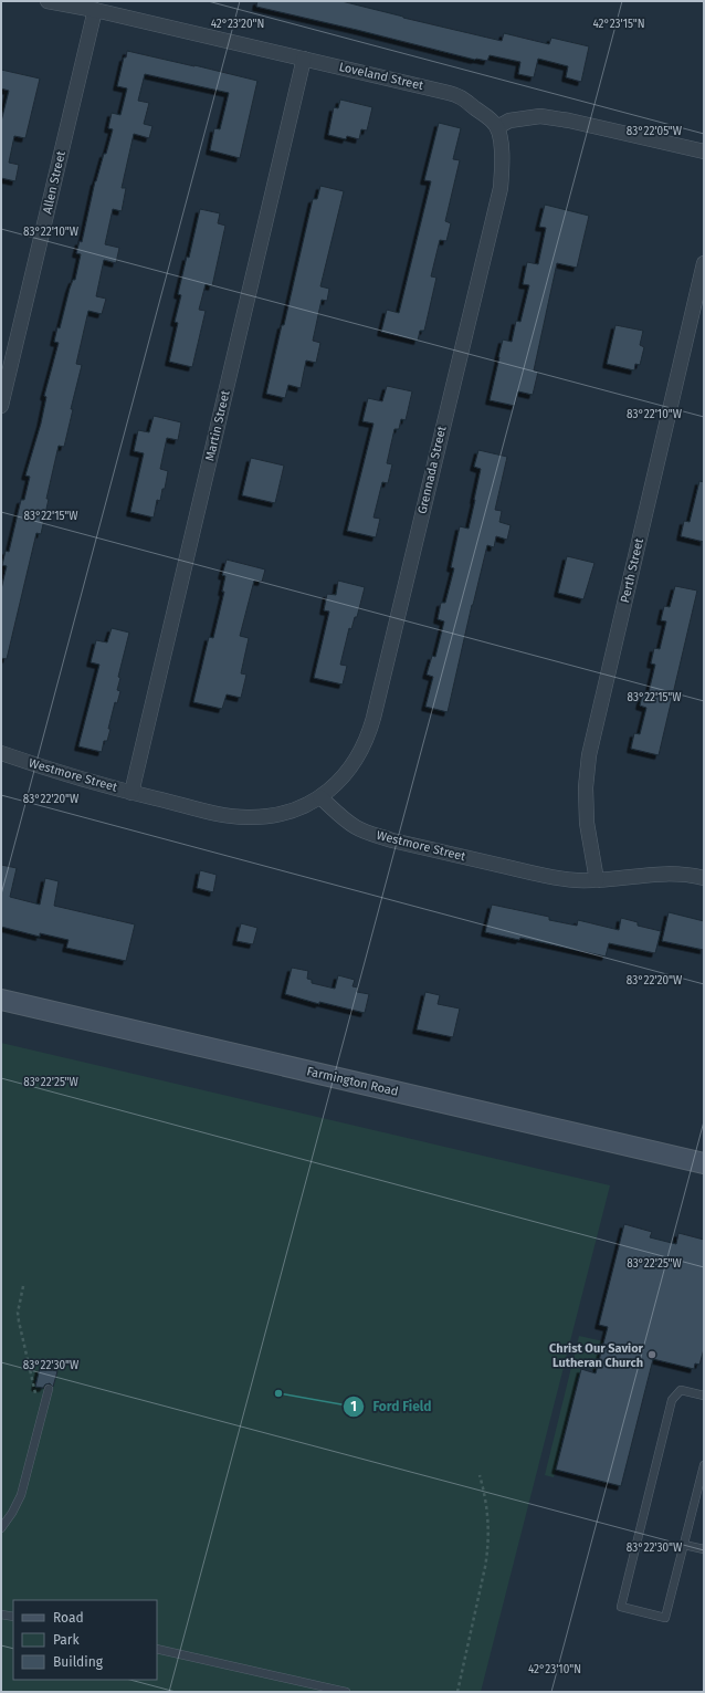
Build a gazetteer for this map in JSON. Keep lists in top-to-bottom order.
{
  "streets": {
    "main road": ["Farmington Road"],
    "street": [
      "Loveland Street",
      "Allen Street",
      "Martin Street",
      "Grennada Street",
      "Perth Street",
      "Westmore Street"
    ]
  },
  "crossings": [
    ["Loveland Street", "Allen Street"],
    ["Loveland Street", "Martin Street"],
    ["Loveland Street", "Grennada Street"],
    ["Martin Street", "Westmore Street"],
    ["Grennada Street", "Westmore Street"],
    ["Perth Street", "Westmore Street"]
  ],
  "places": ["Christ Our Savior Lutheran Church", "Ford Field"],
  "legend": ["Road", "Park", "Building"],
  "coordinates": [
    "42°23'20\"N",
    "42°23'15\"N",
    "83°22'05\"W",
    "83°22'10\"W",
    "83°22'15\"W",
    "83°22'20\"W",
    "83°22'25\"W",
    "83°22'30\"W",
    "42°23'10\"N"
  ]
}
